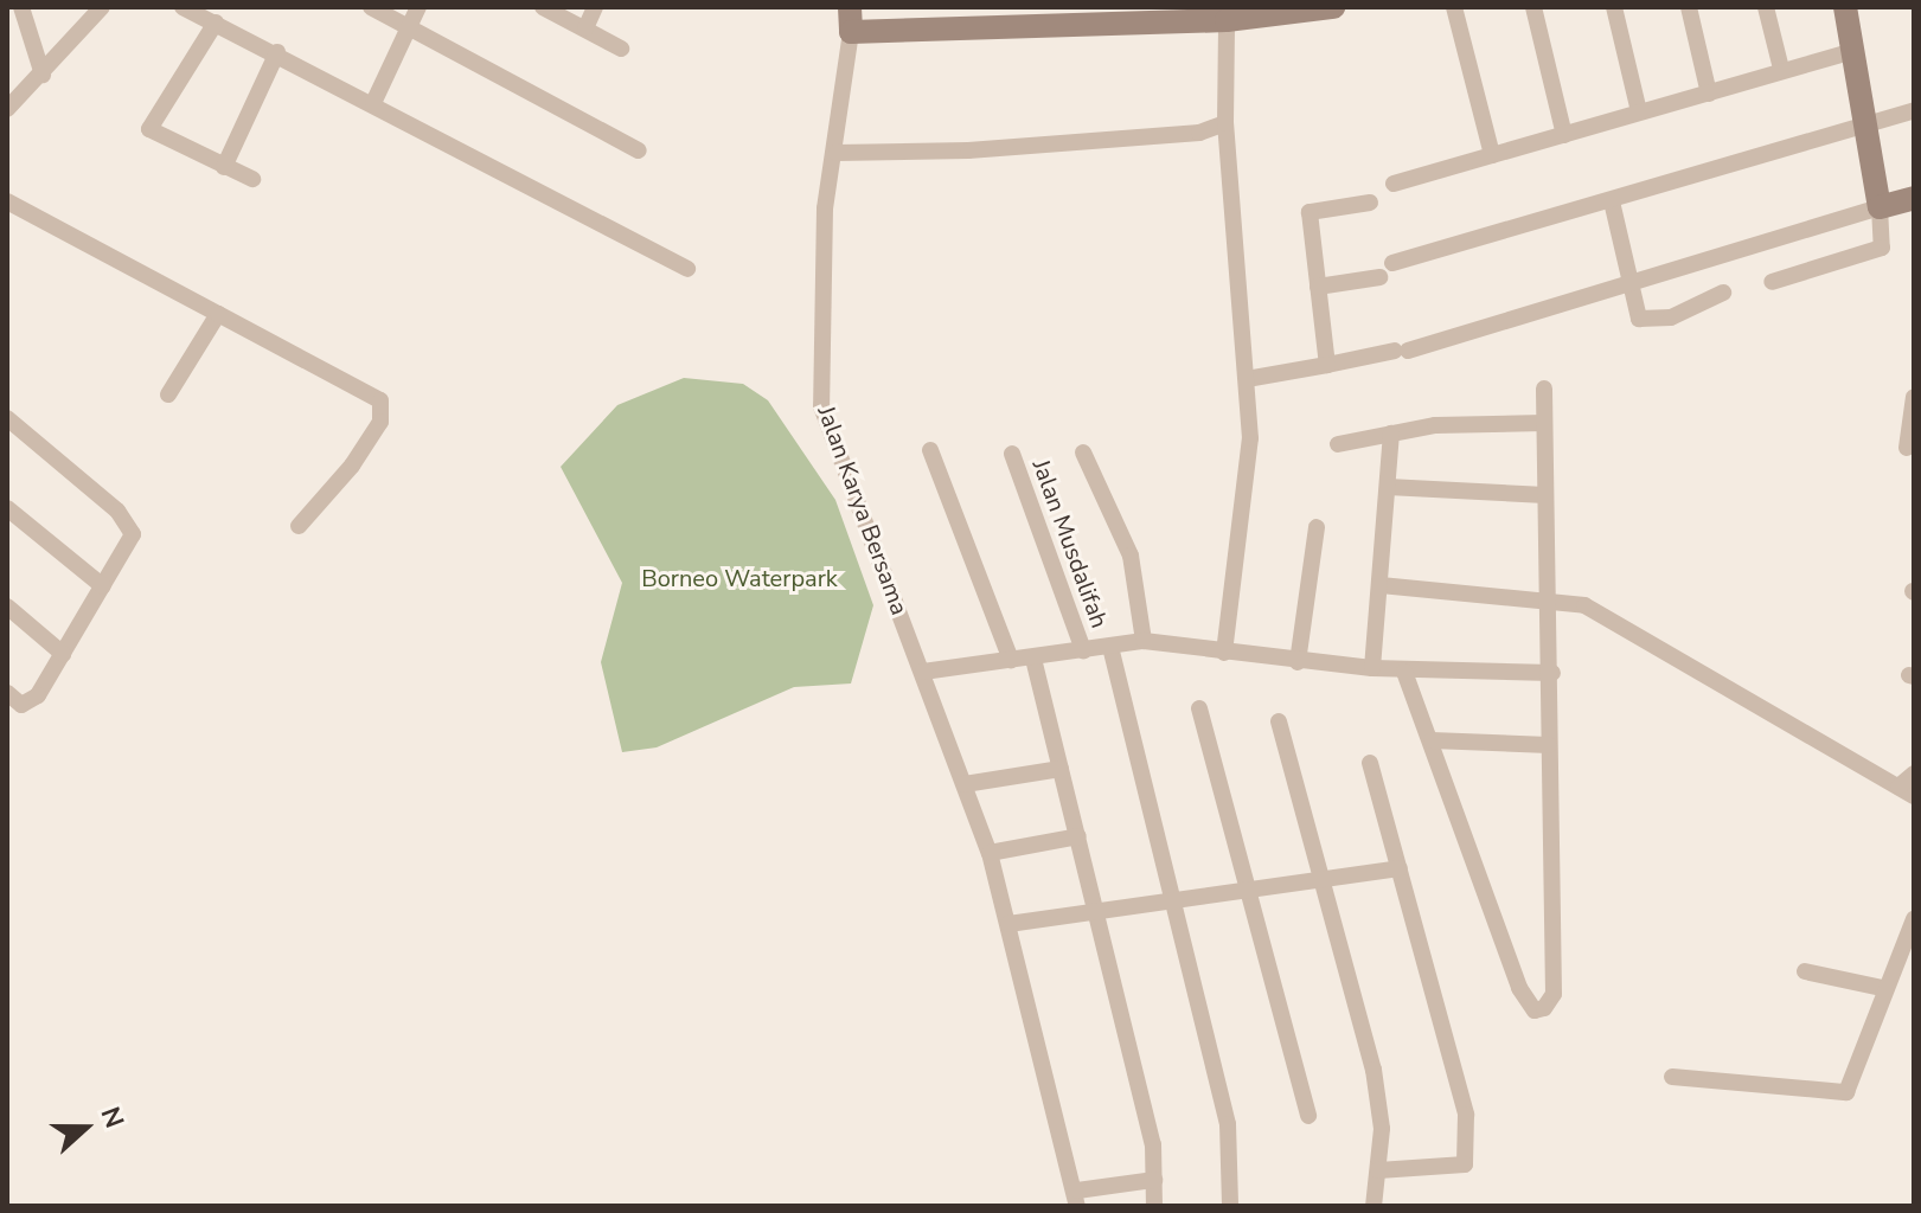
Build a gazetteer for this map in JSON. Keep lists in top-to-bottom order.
{
  "streets": {
    "street": ["Jalan Karya Bersama", "Jalan Musdalifah"]
  },
  "parks": ["Borneo Waterpark"],
  "north": "right"
}
